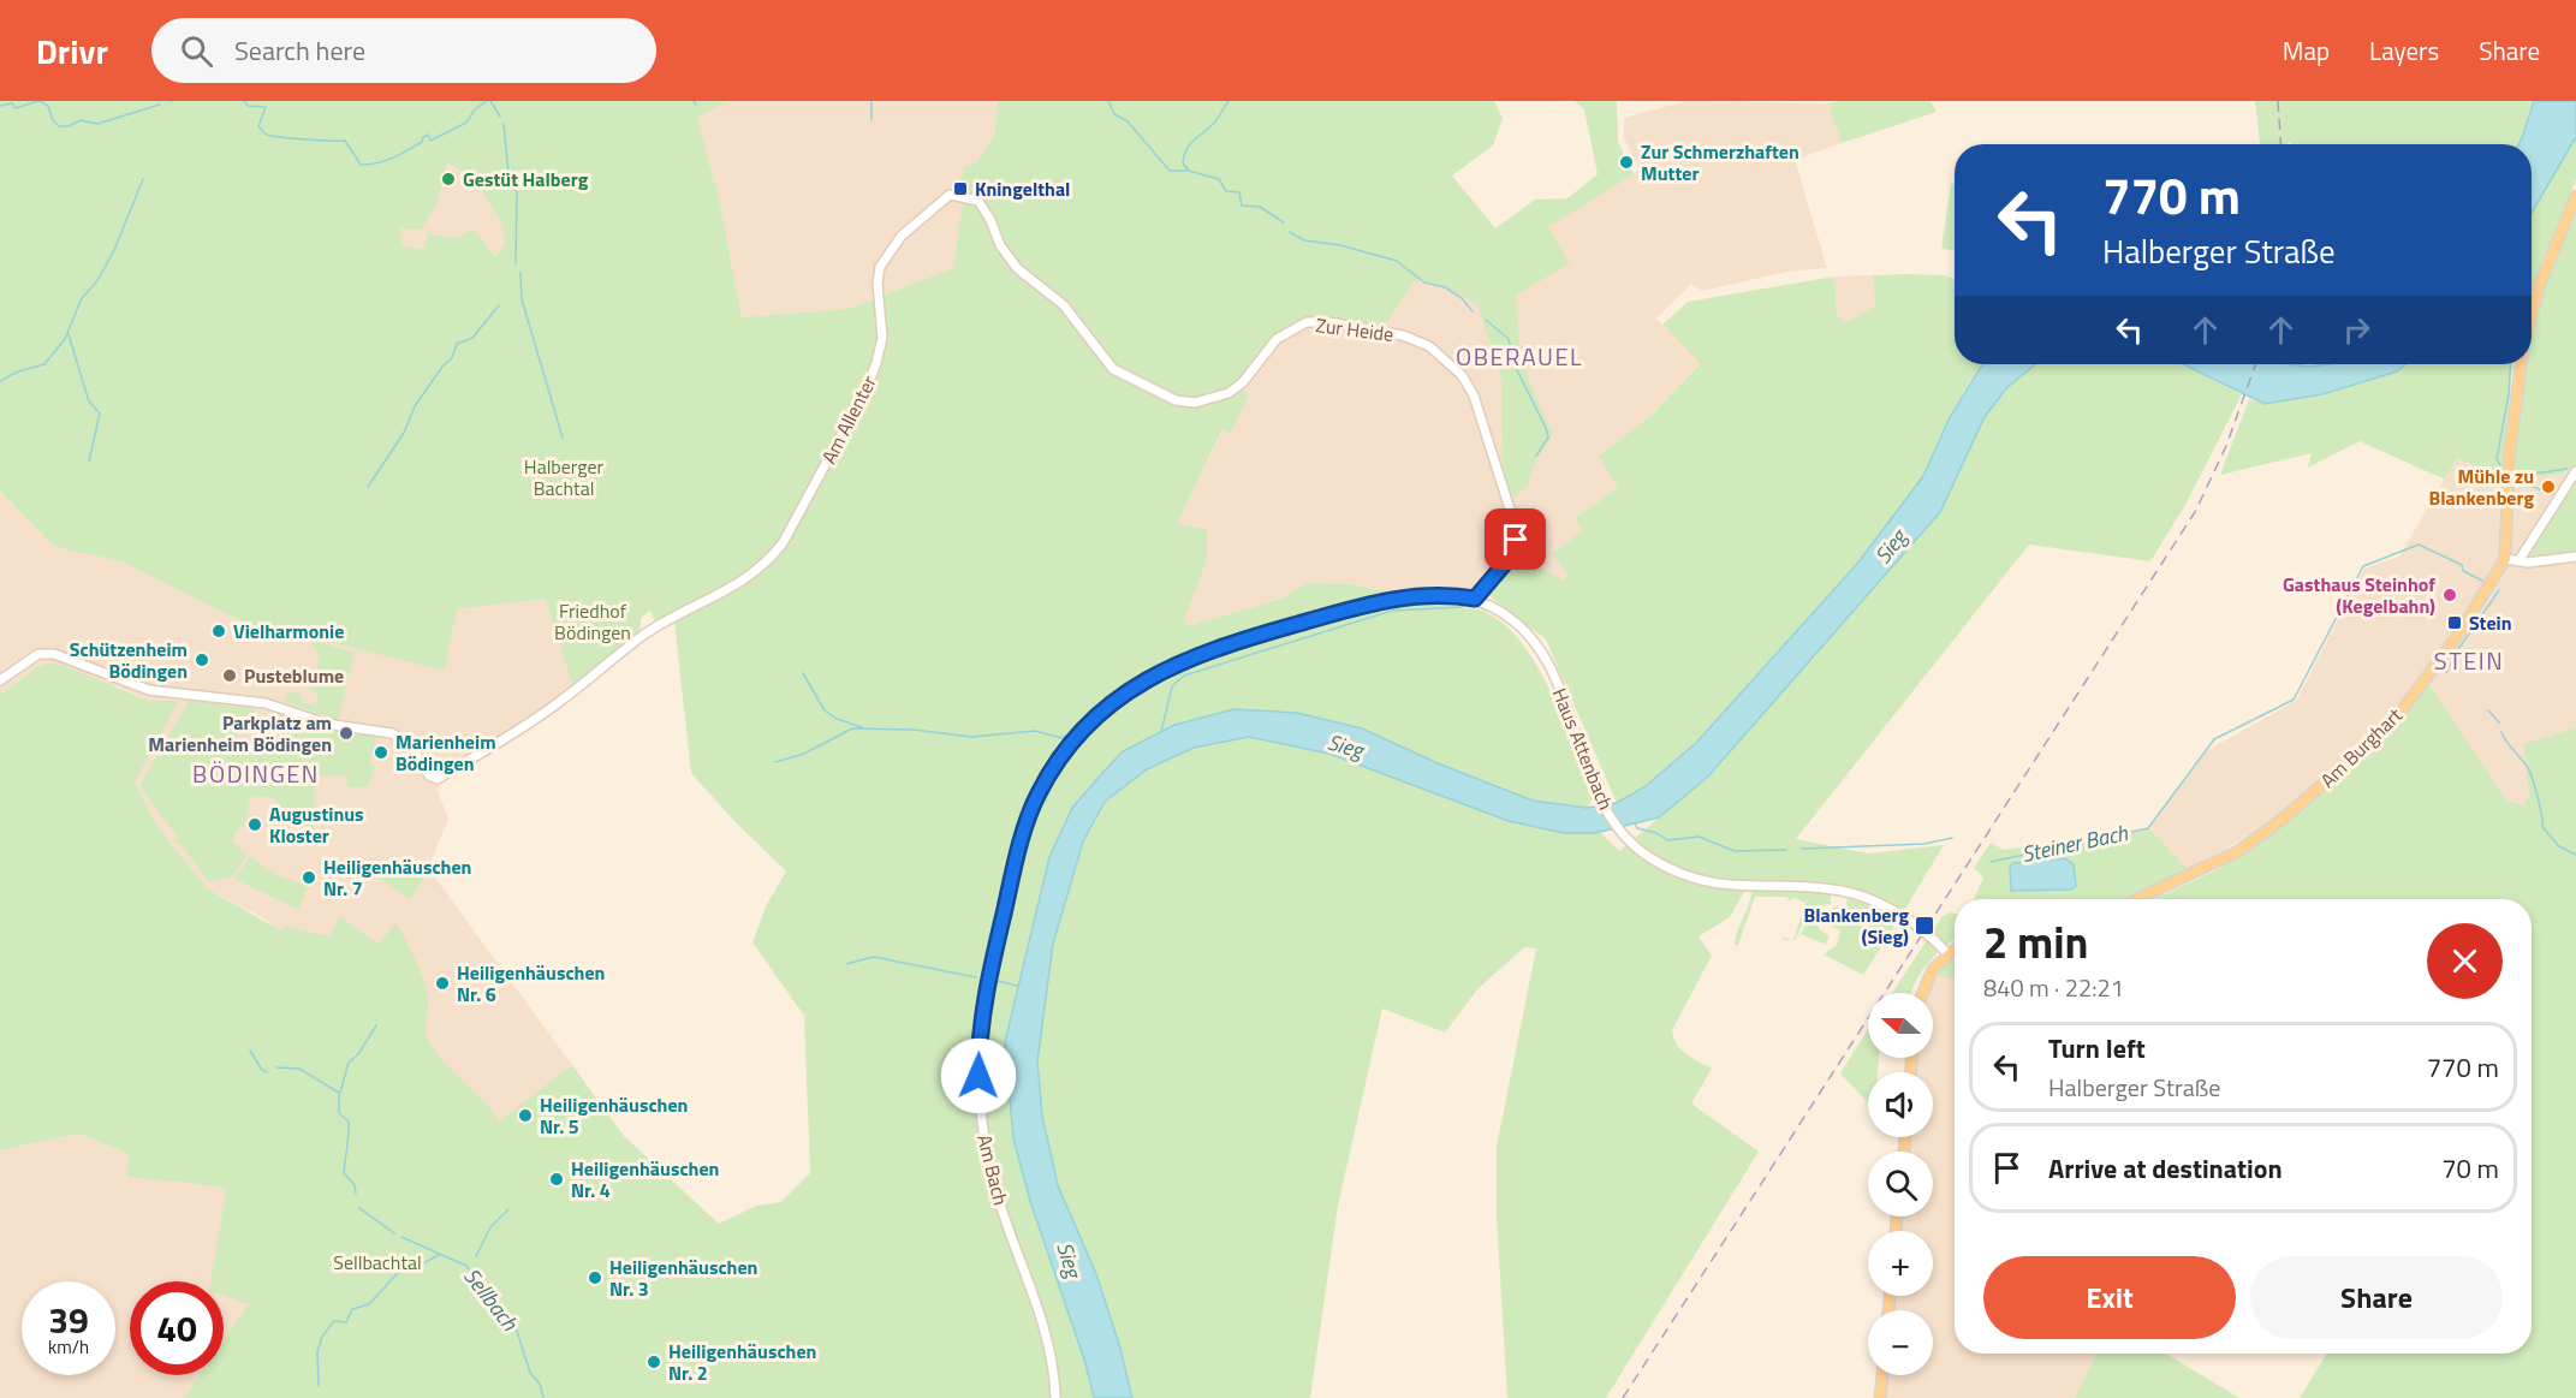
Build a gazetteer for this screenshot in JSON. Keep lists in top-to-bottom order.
{
  "streets": {
    "main road": ["Am Burghart"],
    "street": [
      "Zur Heide",
      "Am Allenter",
      "Haus Attenbach",
      "Am Bach"
    ]
  },
  "crossings": [
    ["Zur Heide", "Am Allenter"],
    ["Zur Heide", "Am Bach"],
    ["Haus Attenbach", "Am Bach"]
  ],
  "districts": ["OBERAUEL", "STEIN", "BÖDINGEN"],
  "water": ["Sieg", "Steiner Bach", "Sellbach"],
  "parks": ["Halberger Bachtal", "Friedhof Bödingen", "Sellbachtal"],
  "places": {
    "other": [
      "Zur Schmerzhaften Mutter",
      "Gestüt Halberg",
      "Mühle zu Blankenberg",
      "Gasthaus Steinhof (Kegelbahn)",
      "Vielharmonie",
      "Schützenheim Bödingen",
      "Pusteblume",
      "Parkplatz am Marienheim Bödingen",
      "Marienheim Bödingen",
      "Augustinus Kloster",
      "Heiligenhäuschen Nr. 7",
      "Heiligenhäuschen Nr. 6",
      "Heiligenhäuschen Nr. 5",
      "Heiligenhäuschen Nr. 4",
      "Heiligenhäuschen Nr. 3",
      "Heiligenhäuschen Nr. 2"
    ],
    "transit": ["Kningelthal", "Stein", "Blankenberg (Sieg)"]
  },
  "north": "left",
  "page": {
    "header": "Drivr",
    "search": "Search here",
    "nav": ["Map", "Layers", "Share"],
    "turn": ["770 m", "Halberger Straße"],
    "heading": ["2 min", "840 m · 22:21"],
    "map_buttons": ["+", "−"],
    "list": [
      {
        "name": "Turn left",
        "note": "Halberger Straße",
        "value": "770 m"
      },
      {
        "name": "Arrive at destination",
        "value": "70 m"
      }
    ],
    "buttons": ["Exit", "Share"],
    "speed": "39 km/h",
    "limit": "40"
  }
}
